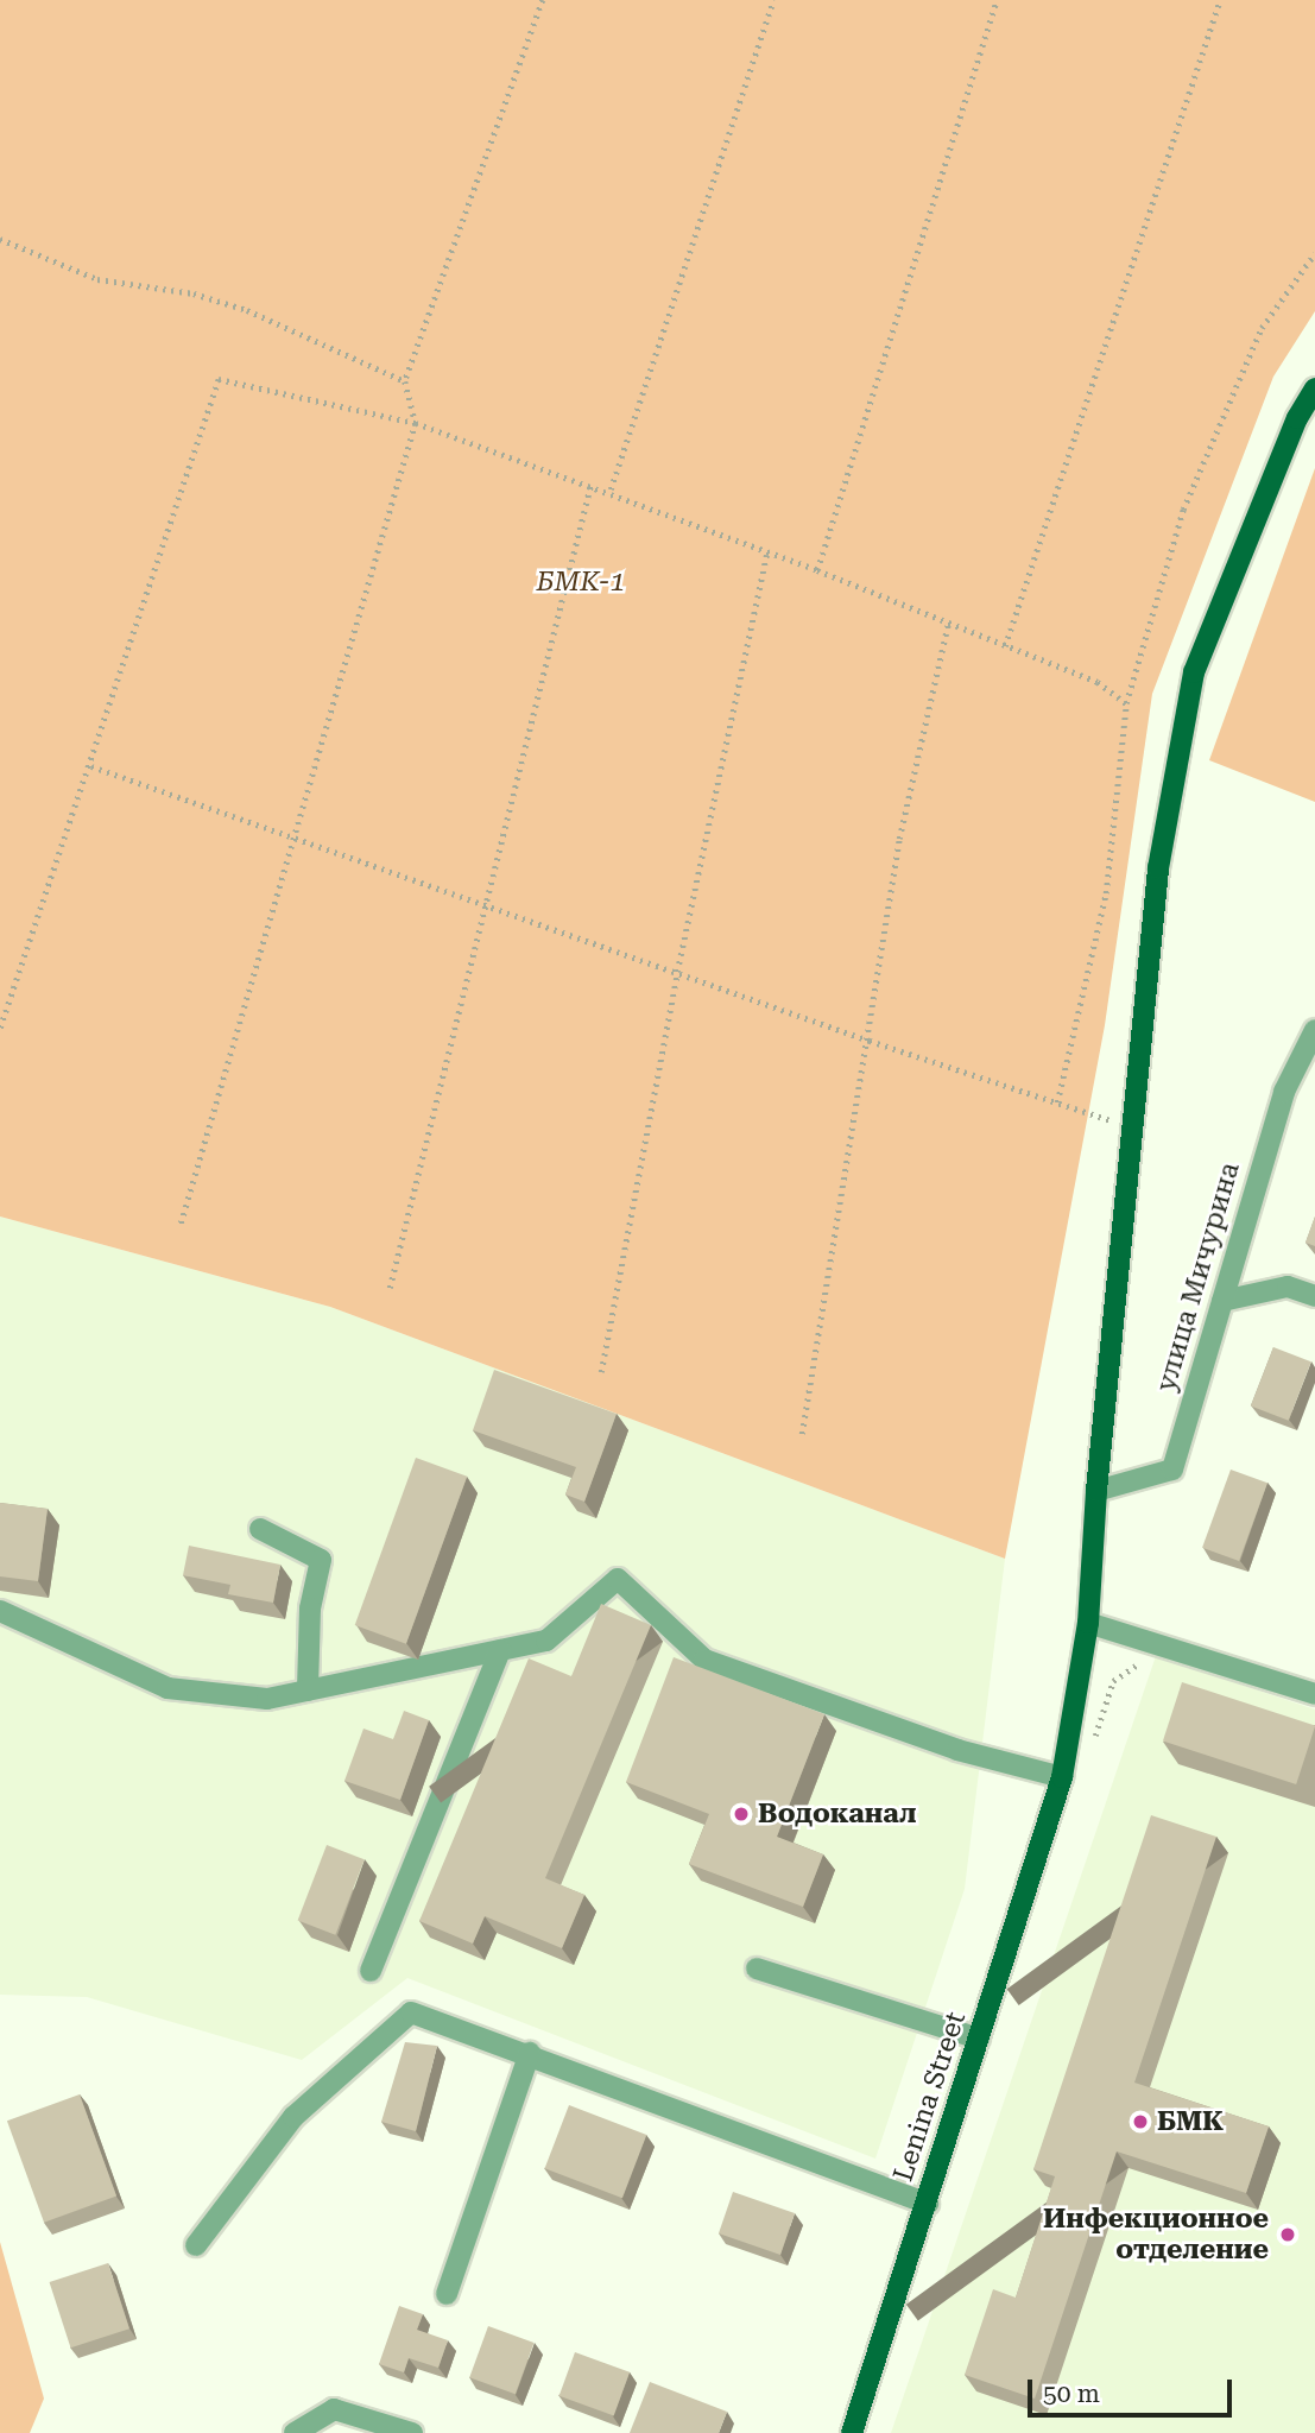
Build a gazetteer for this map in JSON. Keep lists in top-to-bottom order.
{
  "streets": {
    "main road": ["Lenina Street"],
    "street": ["улица Мичурина"]
  },
  "crossings": [
    ["улица Мичурина", "Lenina Street"]
  ],
  "parks": ["БМК-1"],
  "places": ["Водоканал", "БМК", "Инфекционное отделение"],
  "scale_bar": "50 m"
}
